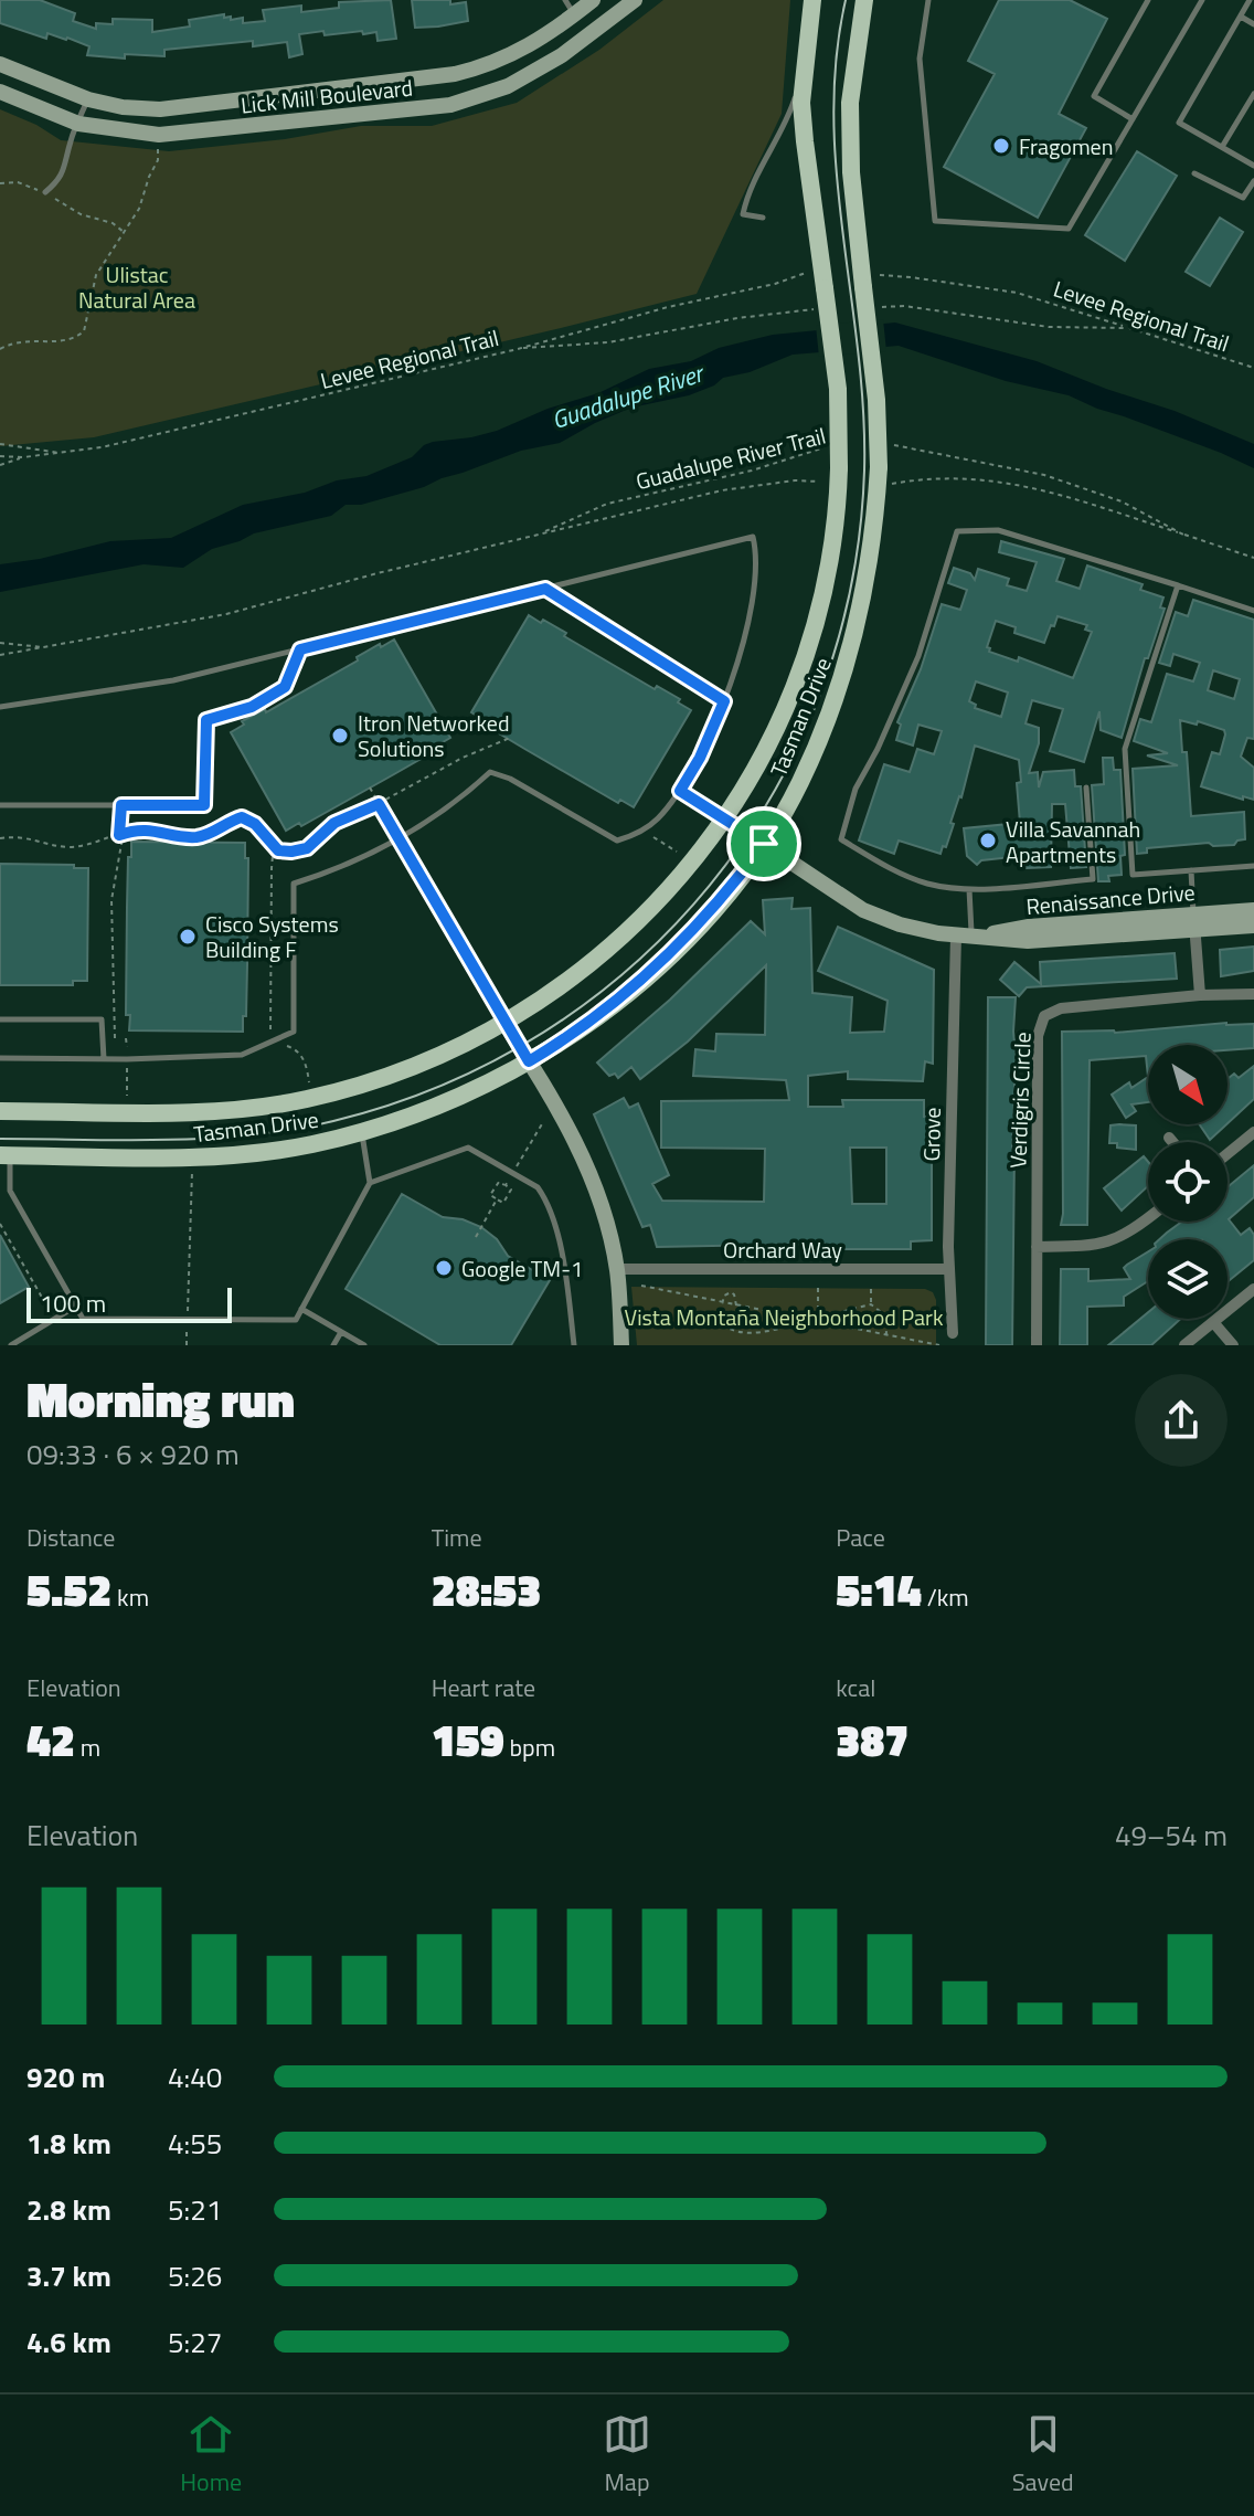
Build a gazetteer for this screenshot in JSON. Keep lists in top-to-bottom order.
{
  "streets": {
    "main road": ["Lick Mill Boulevard", "Tasman Drive", "Renaissance Drive"],
    "street": ["Verdigris Circle", "Grove", "Orchard Way"],
    "path": ["Levee Regional Trail", "Guadalupe River Trail"]
  },
  "crossings": [
    ["Levee Regional Trail", "Tasman Drive"],
    ["Guadalupe River Trail", "Tasman Drive"],
    ["Tasman Drive", "Renaissance Drive"],
    ["Renaissance Drive", "Grove"],
    ["Grove", "Orchard Way"]
  ],
  "water": ["Guadalupe River"],
  "parks": ["Ulistac Natural Area", "Vista Montaña Neighborhood Park"],
  "places": [
    "Fragomen",
    "Itron Networked Solutions",
    "Villa Savannah Apartments",
    "Cisco Systems Building F",
    "Google TM-1"
  ],
  "scale_bar": "100 m",
  "north": "bottom right",
  "page": {
    "scale": "100 m",
    "heading": ["Morning run", "09:33 · 6 × 920 m"],
    "stats": [
      ["Distance", "5.52 km"],
      ["Time", "28:53"],
      ["Pace", "5:14 /km"],
      ["Elevation", "42 m"],
      ["Heart rate", "159 bpm"],
      ["kcal", "387"]
    ],
    "chart": ["Elevation", "49–54 m"],
    "list": [
      {
        "name": "920 m",
        "note": "4:40"
      },
      {
        "name": "1.8 km",
        "note": "4:55"
      },
      {
        "name": "2.8 km",
        "note": "5:21"
      },
      {
        "name": "3.7 km",
        "note": "5:26"
      },
      {
        "name": "4.6 km",
        "note": "5:27"
      }
    ],
    "tabs": ["Home", "Map", "Saved"]
  }
}
